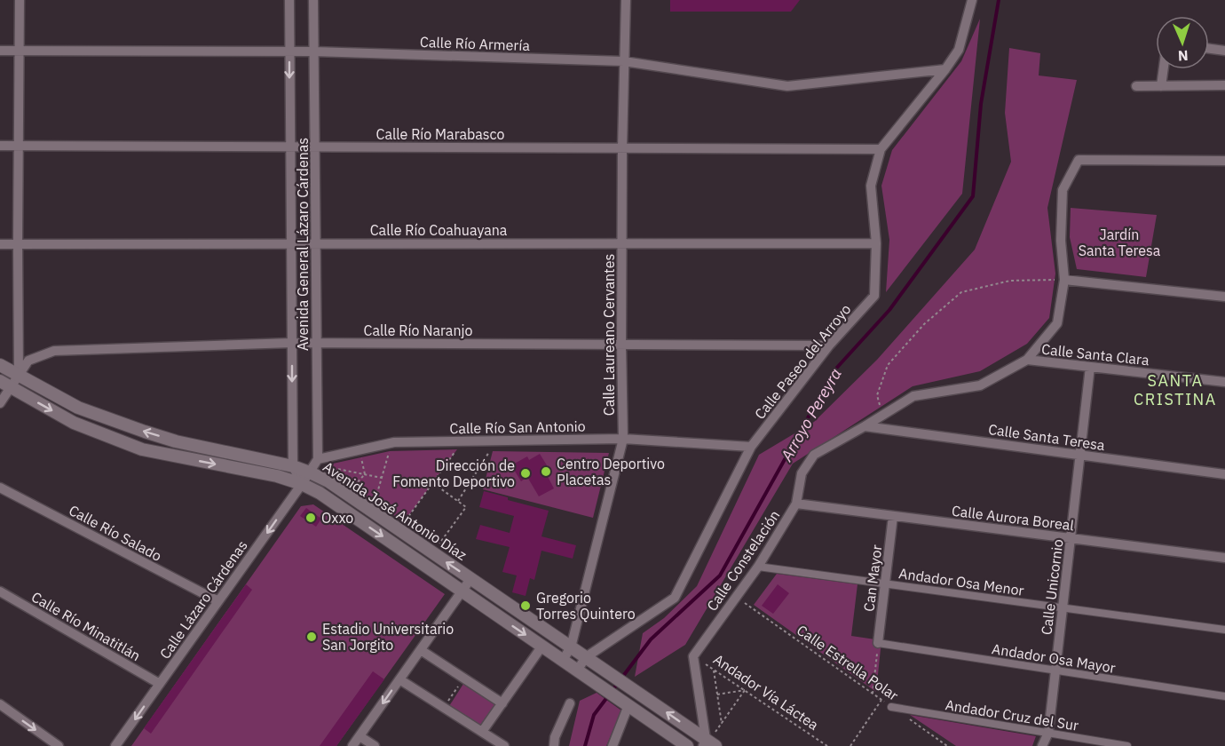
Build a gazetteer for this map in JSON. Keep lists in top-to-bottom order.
{
  "streets": {
    "street": [
      "Calle Río Armería",
      "Calle Río Marabasco",
      "Calle Río Coahuayana",
      "Avenida General Lázaro Cárdenas",
      "Calle Río Naranjo",
      "Calle Laureano Cervantes",
      "Calle Santa Clara",
      "Calle Paseo del Arroyo",
      "Calle Río San Antonio",
      "Calle Santa Teresa",
      "Avenida José Antonio Díaz",
      "Calle Aurora Boreal",
      "Calle Río Salado",
      "Calle Constelación",
      "Can Mayor",
      "Andador Osa Menor",
      "Calle Unicornio",
      "Calle Lázaro Cárdenas",
      "Calle Río Minatitlán",
      "Andador Osa Mayor",
      "Andador Cruz del Sur"
    ],
    "path": ["Calle Estrella Polar", "Andador Vía Láctea"]
  },
  "crossings": [
    ["Calle Río Armería", "Avenida General Lázaro Cárdenas"],
    ["Calle Río Armería", "Calle Laureano Cervantes"],
    ["Calle Río Armería", "Calle Paseo del Arroyo"],
    ["Calle Río Marabasco", "Avenida General Lázaro Cárdenas"],
    ["Calle Río Marabasco", "Calle Laureano Cervantes"],
    ["Calle Río Marabasco", "Calle Paseo del Arroyo"],
    ["Calle Río Coahuayana", "Avenida General Lázaro Cárdenas"],
    ["Calle Río Coahuayana", "Calle Laureano Cervantes"],
    ["Calle Río Coahuayana", "Calle Paseo del Arroyo"],
    ["Avenida General Lázaro Cárdenas", "Calle Río Naranjo"],
    ["Avenida General Lázaro Cárdenas", "Calle Río San Antonio"],
    ["Avenida General Lázaro Cárdenas", "Avenida José Antonio Díaz"],
    ["Calle Río Naranjo", "Calle Laureano Cervantes"],
    ["Calle Río Naranjo", "Calle Paseo del Arroyo"],
    ["Calle Río Naranjo", "Avenida José Antonio Díaz"],
    ["Calle Laureano Cervantes", "Calle Río San Antonio"],
    ["Calle Laureano Cervantes", "Avenida José Antonio Díaz"],
    ["Calle Santa Clara", "Calle Constelación"],
    ["Calle Santa Clara", "Calle Unicornio"],
    ["Calle Paseo del Arroyo", "Calle Río San Antonio"],
    ["Calle Paseo del Arroyo", "Avenida José Antonio Díaz"],
    ["Calle Santa Teresa", "Calle Constelación"],
    ["Calle Santa Teresa", "Calle Unicornio"],
    ["Avenida José Antonio Díaz", "Calle Lázaro Cárdenas"],
    ["Calle Aurora Boreal", "Calle Constelación"],
    ["Calle Aurora Boreal", "Can Mayor"],
    ["Calle Aurora Boreal", "Calle Unicornio"],
    ["Calle Río Salado", "Calle Lázaro Cárdenas"],
    ["Calle Constelación", "Andador Osa Menor"],
    ["Calle Constelación", "Calle Estrella Polar"],
    ["Calle Constelación", "Andador Vía Láctea"],
    ["Can Mayor", "Andador Osa Menor"],
    ["Can Mayor", "Andador Osa Mayor"],
    ["Andador Osa Menor", "Calle Unicornio"],
    ["Calle Unicornio", "Andador Osa Mayor"],
    ["Calle Unicornio", "Andador Cruz del Sur"],
    ["Calle Lázaro Cárdenas", "Calle Río Minatitlán"],
    ["Calle Estrella Polar", "Andador Cruz del Sur"]
  ],
  "one_way": ["Calle Lázaro Cárdenas"],
  "districts": ["SANTA CRISTINA"],
  "water": ["Arroyo Pereyra"],
  "parks": ["Jardín Santa Teresa"],
  "places": [
    "Centro Deportivo Placetas",
    "Dirección de Fomento Deportivo",
    "Oxxo",
    "Gregorio Torres Quintero",
    "Estadio Universitario San Jorgito"
  ],
  "north": "bottom"
}
